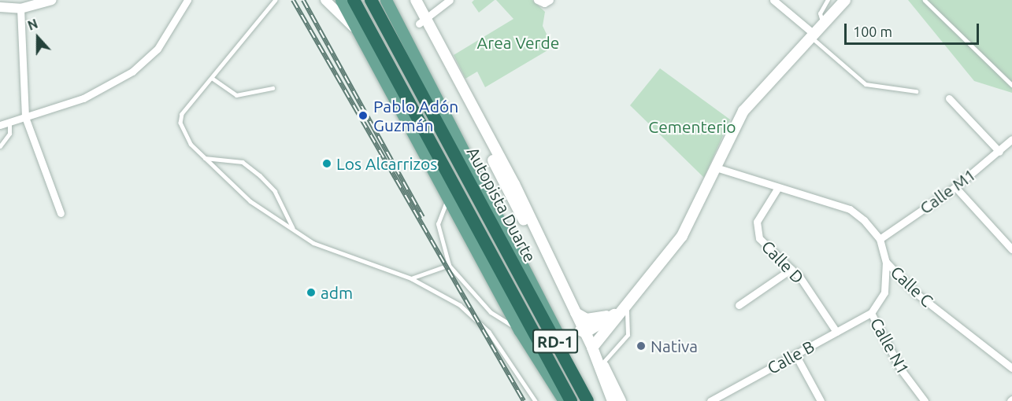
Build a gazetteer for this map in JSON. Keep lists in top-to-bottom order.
{
  "streets": {
    "highway": ["Autopista Duarte", "RD-1"],
    "street": [
      "Calle M1",
      "Calle D",
      "Calle C",
      "Calle N1",
      "Calle B"
    ]
  },
  "crossings": [
    ["Calle M1", "Calle C"],
    ["Calle D", "Calle C"],
    ["Calle D", "Calle B"],
    ["Calle C", "Calle N1"],
    ["Calle N1", "Calle B"]
  ],
  "parks": ["Area Verde", "Cementerio"],
  "places": [
    "Pablo Adón Guzmán",
    "Los Alcarrizos",
    "adm",
    "Nativa"
  ],
  "scale_bar": "100 m",
  "north": "top"
}
